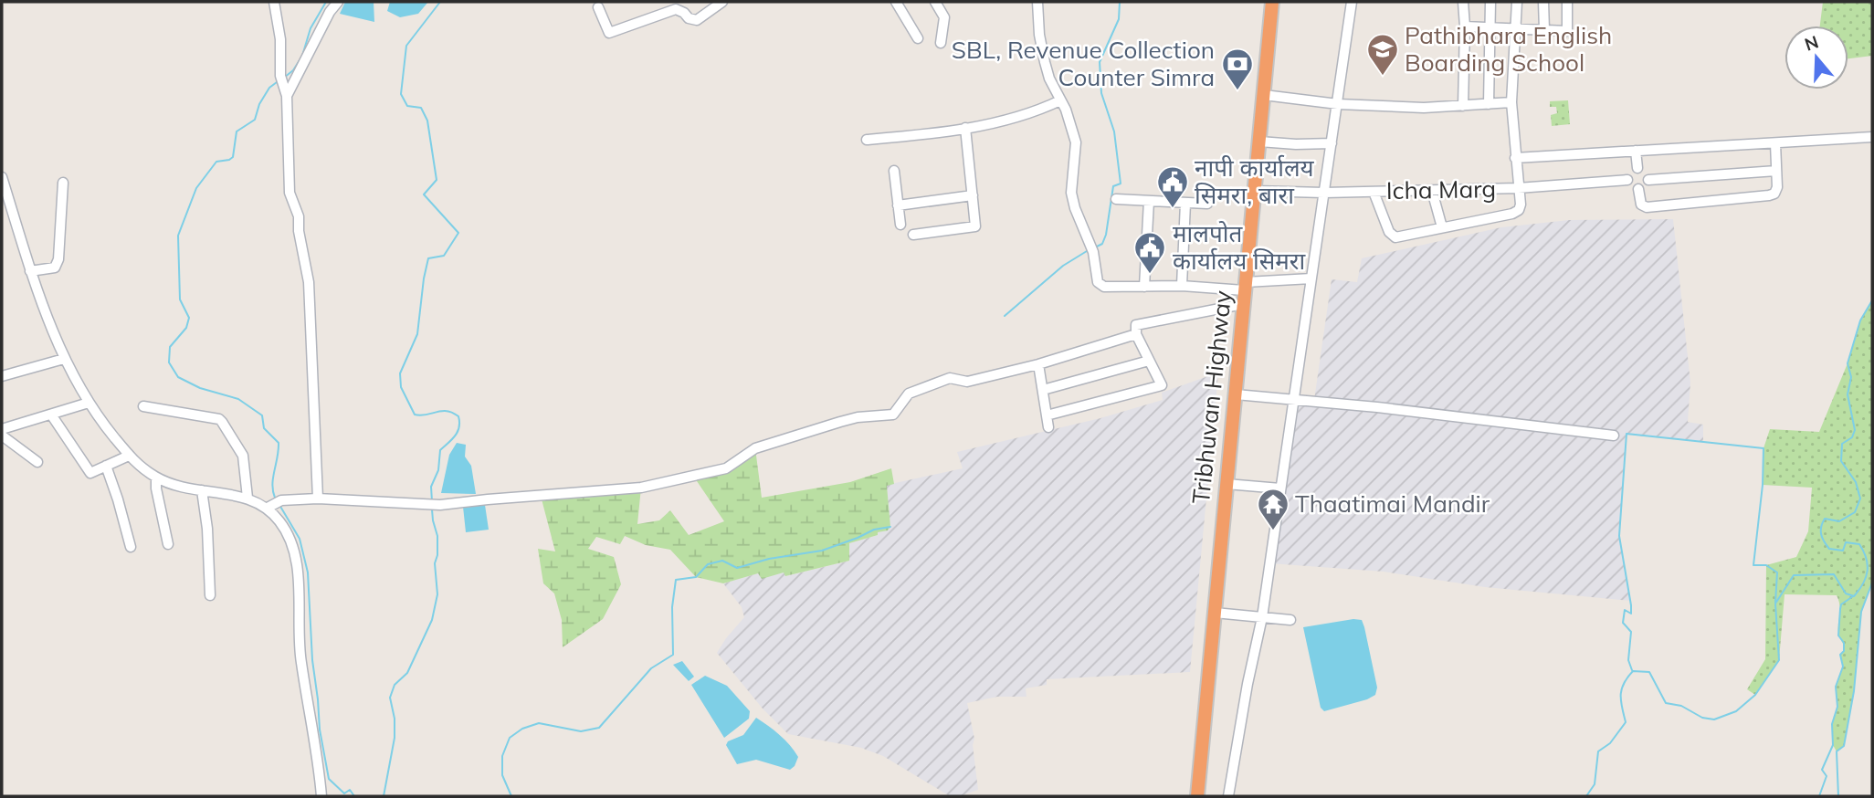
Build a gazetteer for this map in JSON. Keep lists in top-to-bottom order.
{
  "streets": {
    "highway": ["Tribhuvan Highway"],
    "street": ["Icha Marg"]
  },
  "crossings": [
    ["Icha Marg", "Tribhuvan Highway"]
  ],
  "places": {
    "school or university": ["Pathibhara English Boarding School"],
    "bank": ["SBL, Revenue Collection Counter Simra"],
    "public building": ["नापी कार्यालय सिमरा, बारा", "मालपोत कार्यालय सिमरा"],
    "temple": ["Thaatimai Mandir"]
  },
  "north": "top"
}
